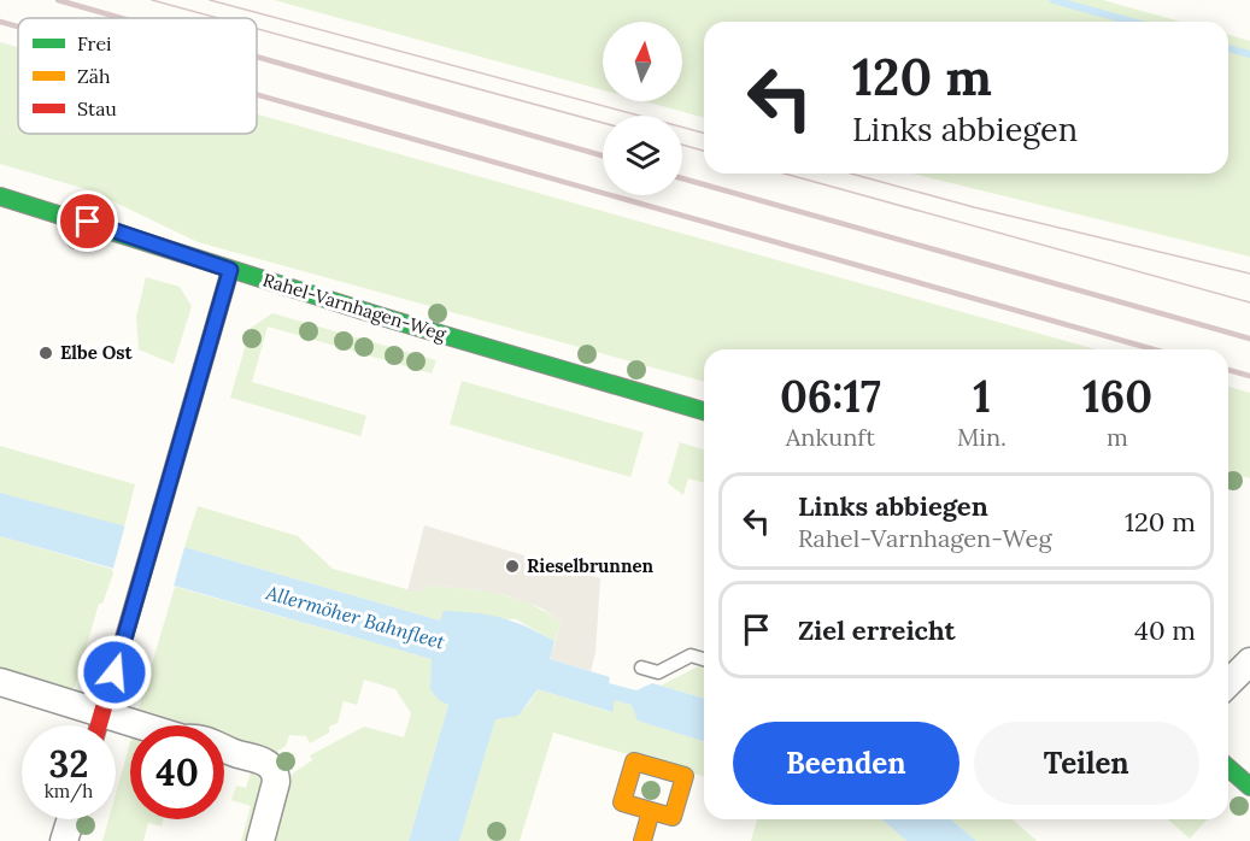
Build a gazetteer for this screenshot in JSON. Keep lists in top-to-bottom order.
{
  "streets": {
    "street": ["Rahel-Varnhagen-Weg"]
  },
  "water": ["Allermöher Bahnfleet"],
  "places": ["Elbe Ost", "Rieselbrunnen"],
  "legend": ["Frei", "Zäh", "Stau"],
  "north": "top",
  "page": {
    "turn": ["120 m", "Links abbiegen"],
    "eta": [
      "06:17",
      "Ankunft",
      "1",
      "Min.",
      "160",
      "m"
    ],
    "list": [
      {
        "name": "Links abbiegen",
        "note": "Rahel-Varnhagen-Weg",
        "value": "120 m"
      },
      {
        "name": "Ziel erreicht",
        "value": "40 m"
      }
    ],
    "buttons": ["Beenden", "Teilen"],
    "speed": "32 km/h",
    "limit": "40"
  }
}
